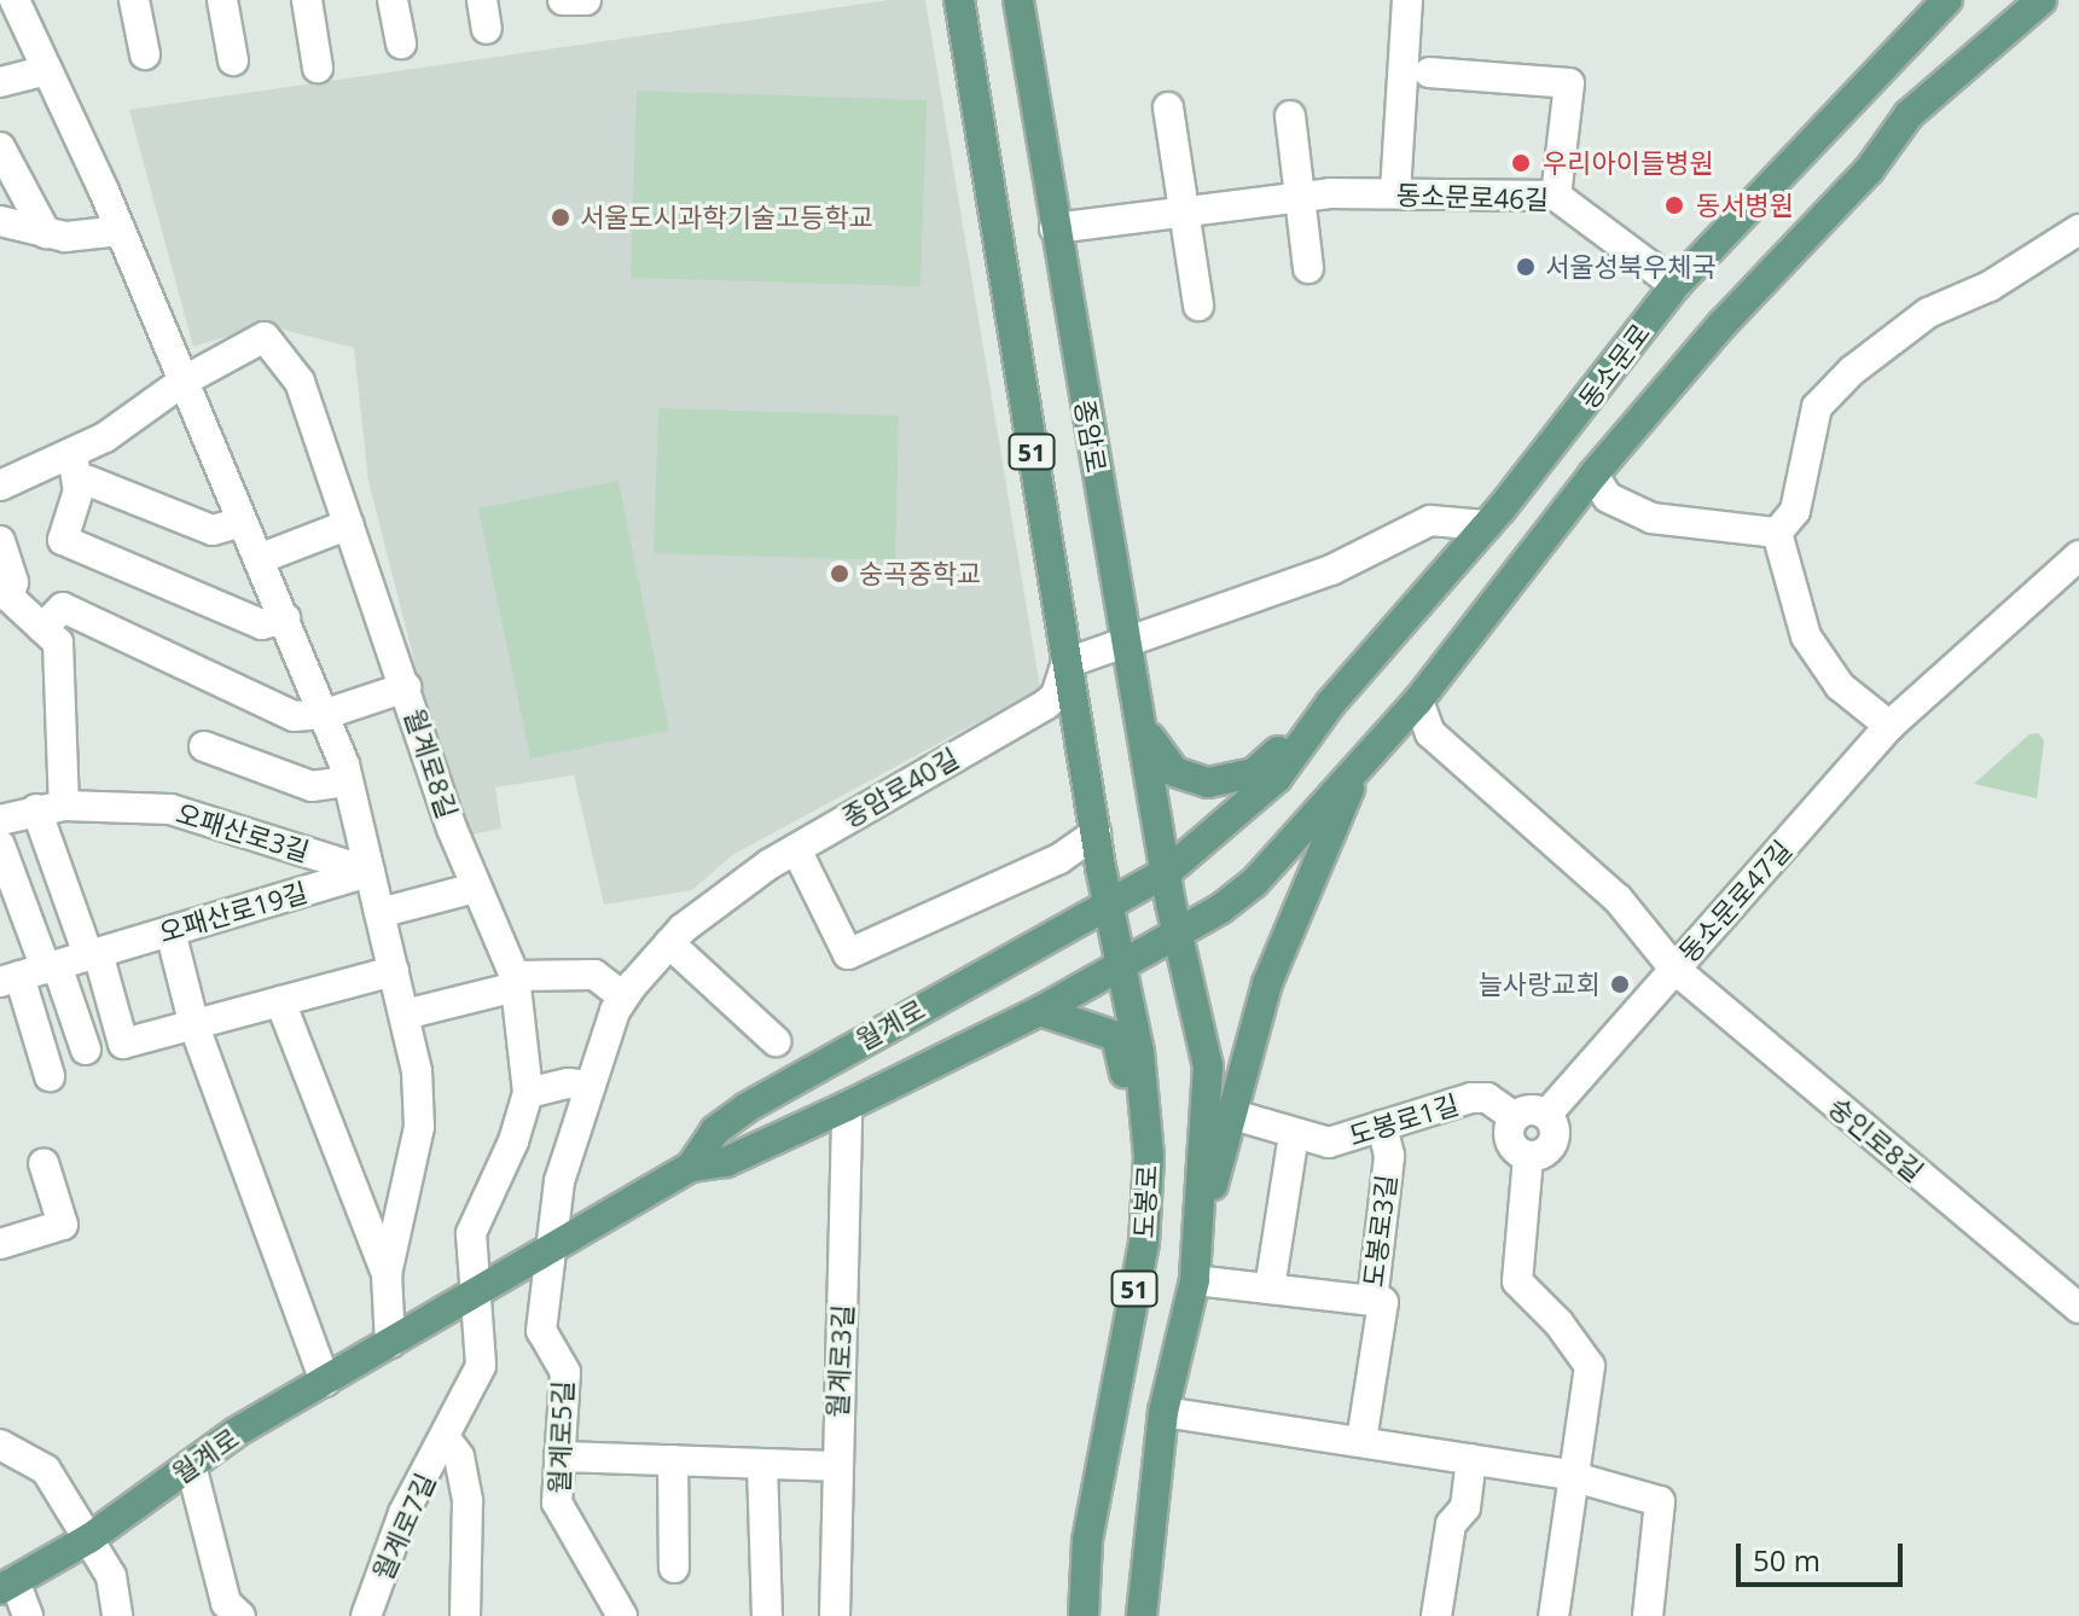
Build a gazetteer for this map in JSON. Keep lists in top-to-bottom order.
{
  "streets": {
    "main road": [
      "동소문로",
      "종암로",
      "51",
      "월계로",
      "도봉로"
    ],
    "street": [
      "동소문로46길",
      "월계로8길",
      "종암로40길",
      "오패산로3길",
      "동소문로47길",
      "오패산로19길",
      "도봉로1길",
      "숭인로8길",
      "도봉로3길",
      "월계로3길",
      "월계로5길",
      "월계로7길"
    ]
  },
  "crossings": [
    ["동소문로46길", "동소문로"],
    ["동소문로46길", "종암로"],
    ["동소문로", "종암로"],
    ["동소문로", "51"],
    ["동소문로", "동소문로47길"],
    ["동소문로", "월계로"],
    ["동소문로", "도봉로"],
    ["종암로", "도봉로"],
    ["51", "종암로40길"],
    ["51", "월계로"],
    ["51", "도봉로"],
    ["월계로8길", "월계로"],
    ["월계로8길", "월계로7길"],
    ["종암로40길", "월계로"],
    ["종암로40길", "월계로5길"],
    ["오패산로3길", "오패산로19길"],
    ["동소문로47길", "숭인로8길"],
    ["월계로", "도봉로"],
    ["월계로", "월계로3길"],
    ["월계로", "월계로5길"],
    ["월계로", "월계로7길"],
    ["도봉로1길", "도봉로3길"]
  ],
  "places": [
    "우리아이들병원",
    "동서병원",
    "서울도시과학기술고등학교",
    "서울성북우체국",
    "숭곡중학교",
    "늘사랑교회"
  ],
  "scale_bar": "50 m"
}
